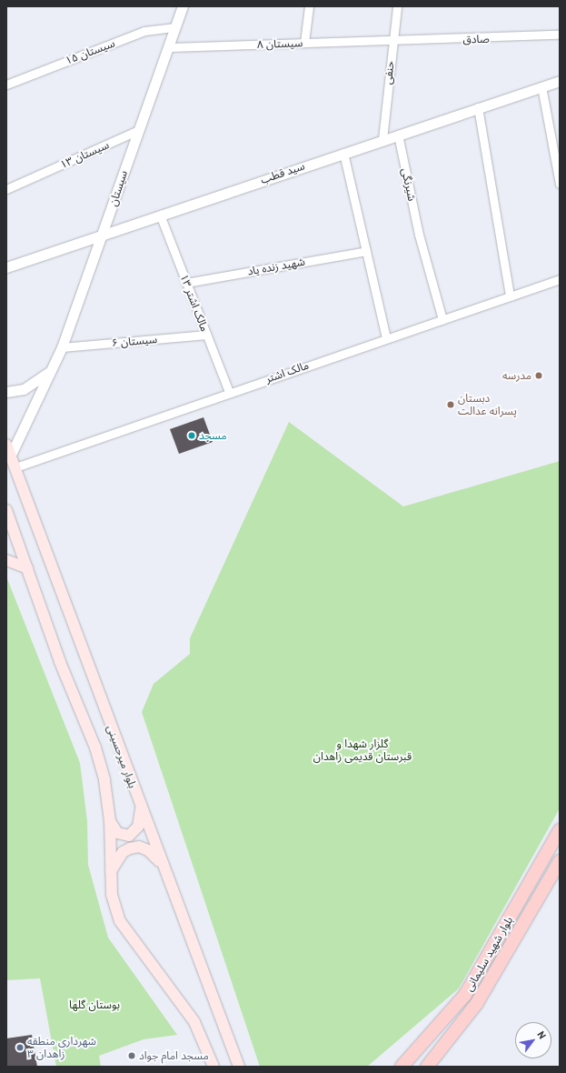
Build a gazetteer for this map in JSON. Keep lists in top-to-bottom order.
{
  "streets": {
    "main road": ["بلوار میرحسینی", "بلوار شهید سلیمانی"],
    "street": [
      "صادق",
      "سیستان ۸",
      "سیستان ۱۵",
      "حنفی",
      "سیستان ۱۳",
      "سید قطب",
      "شیرنگی",
      "سیستان",
      "شهید زنده یاد",
      "مالک اشتر ۱۳",
      "سیستان ۶",
      "مالک اشتر"
    ]
  },
  "crossings": [
    ["صادق", "سیستان ۸"],
    ["صادق", "حنفی"],
    ["سیستان ۸", "حنفی"],
    ["سیستان ۸", "سیستان"],
    ["سیستان ۱۵", "سیستان"],
    ["حنفی", "سید قطب"],
    ["سیستان ۱۳", "سیستان"],
    ["سید قطب", "شیرنگی"],
    ["سید قطب", "سیستان"],
    ["سید قطب", "مالک اشتر ۱۳"],
    ["شیرنگی", "مالک اشتر"],
    ["سیستان", "سیستان ۶"],
    ["سیستان", "بلوار میرحسینی"],
    ["شهید زنده یاد", "مالک اشتر ۱۳"],
    ["مالک اشتر ۱۳", "سیستان ۶"],
    ["مالک اشتر ۱۳", "مالک اشتر"],
    ["مالک اشتر", "بلوار میرحسینی"]
  ],
  "parks": ["گلزار شهدا و قبرستان قدیمی زاهدان", "بوستان گلها"],
  "places": [
    "مدرسه",
    "دبستان پسرانه عدالت",
    "مسجد",
    "شهرداری منطقه ۳ زاهدان",
    "مسجد امام جواد"
  ],
  "north": "top right"
}
